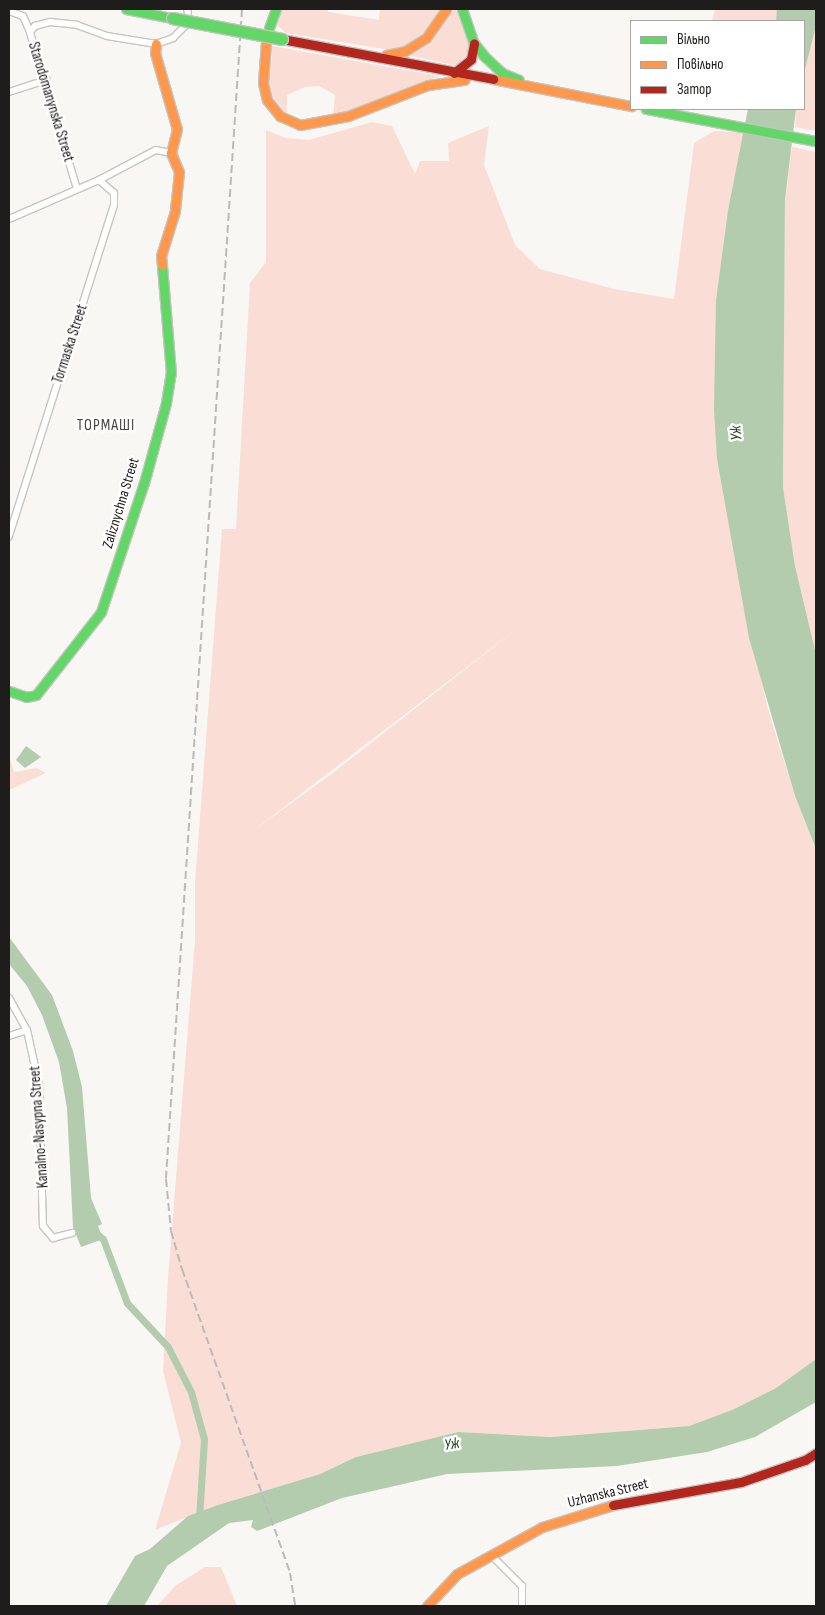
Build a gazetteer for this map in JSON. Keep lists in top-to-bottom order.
{
  "streets": {
    "main road": ["Zaliznychna Street", "Uzhanska Street"],
    "street": ["Starodomanynska Street", "Tormaska Street", "Kanalno-Nasypna Street"]
  },
  "crossings": [
    ["Starodomanynska Street", "Zaliznychna Street"]
  ],
  "districts": ["ТОРМАШІ"],
  "water": ["Уж"],
  "legend": ["Вільно", "Повільно", "Затор"]
}
